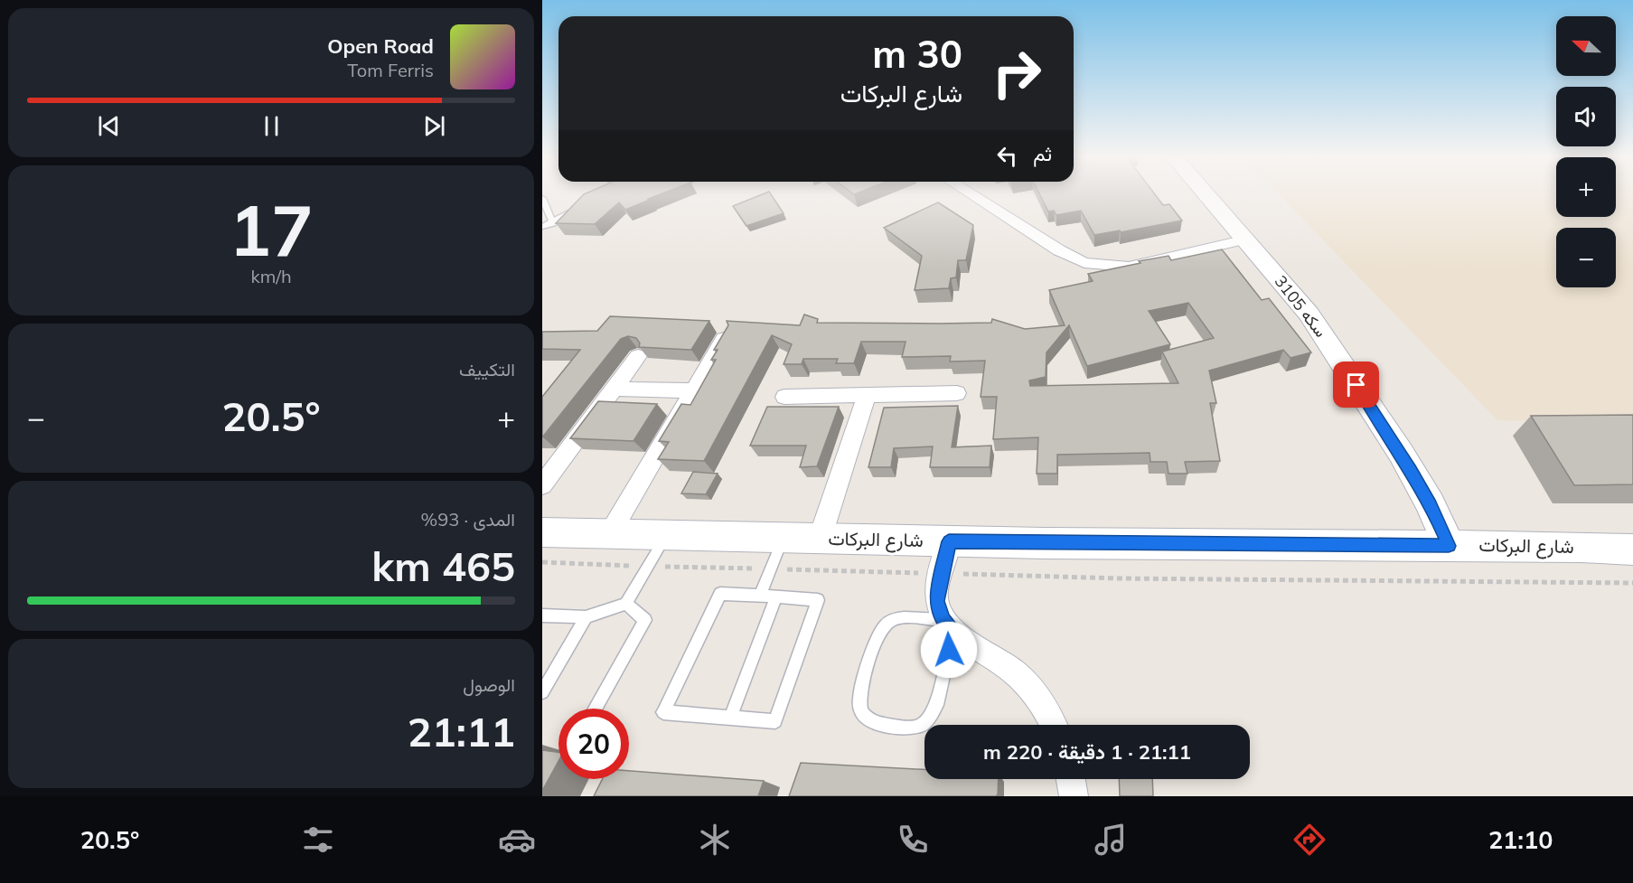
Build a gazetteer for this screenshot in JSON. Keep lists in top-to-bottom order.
{
  "streets": {
    "street": ["سكه 3105", "شارع البركات"]
  },
  "crossings": [
    ["سكه 3105", "شارع البركات"]
  ],
  "north": "left",
  "page": {
    "map_buttons": ["+", "−"],
    "turn": ["30 m", "شارع البركات"],
    "song": ["Open Road", "Tom Ferris"],
    "then": "ثم",
    "tile": [
      ["17", "km/h"],
      "التكييف",
      ["المدى · 93%", "465 km"],
      ["الوصول", "21:11"]
    ],
    "heat": ["−", "20.5°", "+"],
    "limit": "20",
    "trip": "21:11 · 1 دقيقة · 220 m",
    "tabs": ["21:10", "20.5°"]
  }
}
